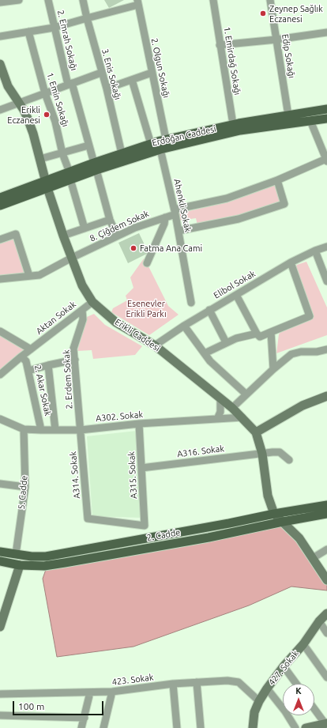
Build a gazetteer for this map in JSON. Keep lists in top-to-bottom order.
{
  "streets": {
    "main road": [
      "Erdoğan Caddesi",
      "Erikli Caddesi",
      "2. Cadde",
      "427. Sokak"
    ],
    "street": [
      "2. Emrah Sokağı",
      "Edip Sokağı",
      "1. Emirdağ Sokağı",
      "2. Olgun Sokağı",
      "3. Enis Sokağı",
      "1. Emin Sokağı",
      "Ahenkli Sokak",
      "8. Çiğdem Sokak",
      "Elibol Sokak",
      "Aktan Sokak",
      "2. Erdem Sokak",
      "2. Akar Sokak",
      "A302. Sokak",
      "A316. Sokak",
      "A314. Sokak",
      "A315. Sokak",
      "5. Cadde",
      "423. Sokak"
    ]
  },
  "crossings": [
    ["2. Emrah Sokağı", "Erdoğan Caddesi"],
    ["2. Emrah Sokağı", "8. Çiğdem Sokak"],
    ["Edip Sokağı", "Erdoğan Caddesi"],
    ["1. Emirdağ Sokağı", "Erdoğan Caddesi"],
    ["2. Olgun Sokağı", "Erdoğan Caddesi"],
    ["3. Enis Sokağı", "Erdoğan Caddesi"],
    ["1. Emin Sokağı", "Erdoğan Caddesi"],
    ["Erdoğan Caddesi", "Ahenkli Sokak"],
    ["Erdoğan Caddesi", "Erikli Caddesi"],
    ["Ahenkli Sokak", "8. Çiğdem Sokak"],
    ["8. Çiğdem Sokak", "Erikli Caddesi"],
    ["Elibol Sokak", "Erikli Caddesi"],
    ["Aktan Sokak", "Erikli Caddesi"],
    ["Aktan Sokak", "2. Erdem Sokak"],
    ["Aktan Sokak", "2. Akar Sokak"],
    ["Erikli Caddesi", "A302. Sokak"],
    ["Erikli Caddesi", "A316. Sokak"],
    ["Erikli Caddesi", "2. Cadde"],
    ["2. Erdem Sokak", "A302. Sokak"],
    ["2. Erdem Sokak", "A314. Sokak"],
    ["2. Akar Sokak", "A302. Sokak"],
    ["A302. Sokak", "A314. Sokak"],
    ["A302. Sokak", "A315. Sokak"],
    ["A302. Sokak", "5. Cadde"],
    ["A316. Sokak", "A315. Sokak"],
    ["A314. Sokak", "A315. Sokak"],
    ["5. Cadde", "2. Cadde"],
    ["427. Sokak", "423. Sokak"]
  ],
  "parks": ["Esenevler Erikli Parkı"],
  "places": ["Zeynep Sağlık Eczanesi", "Erikli Eczanesi", "Fatma Ana Cami"],
  "scale_bar": "100 m",
  "north": "top"
}
